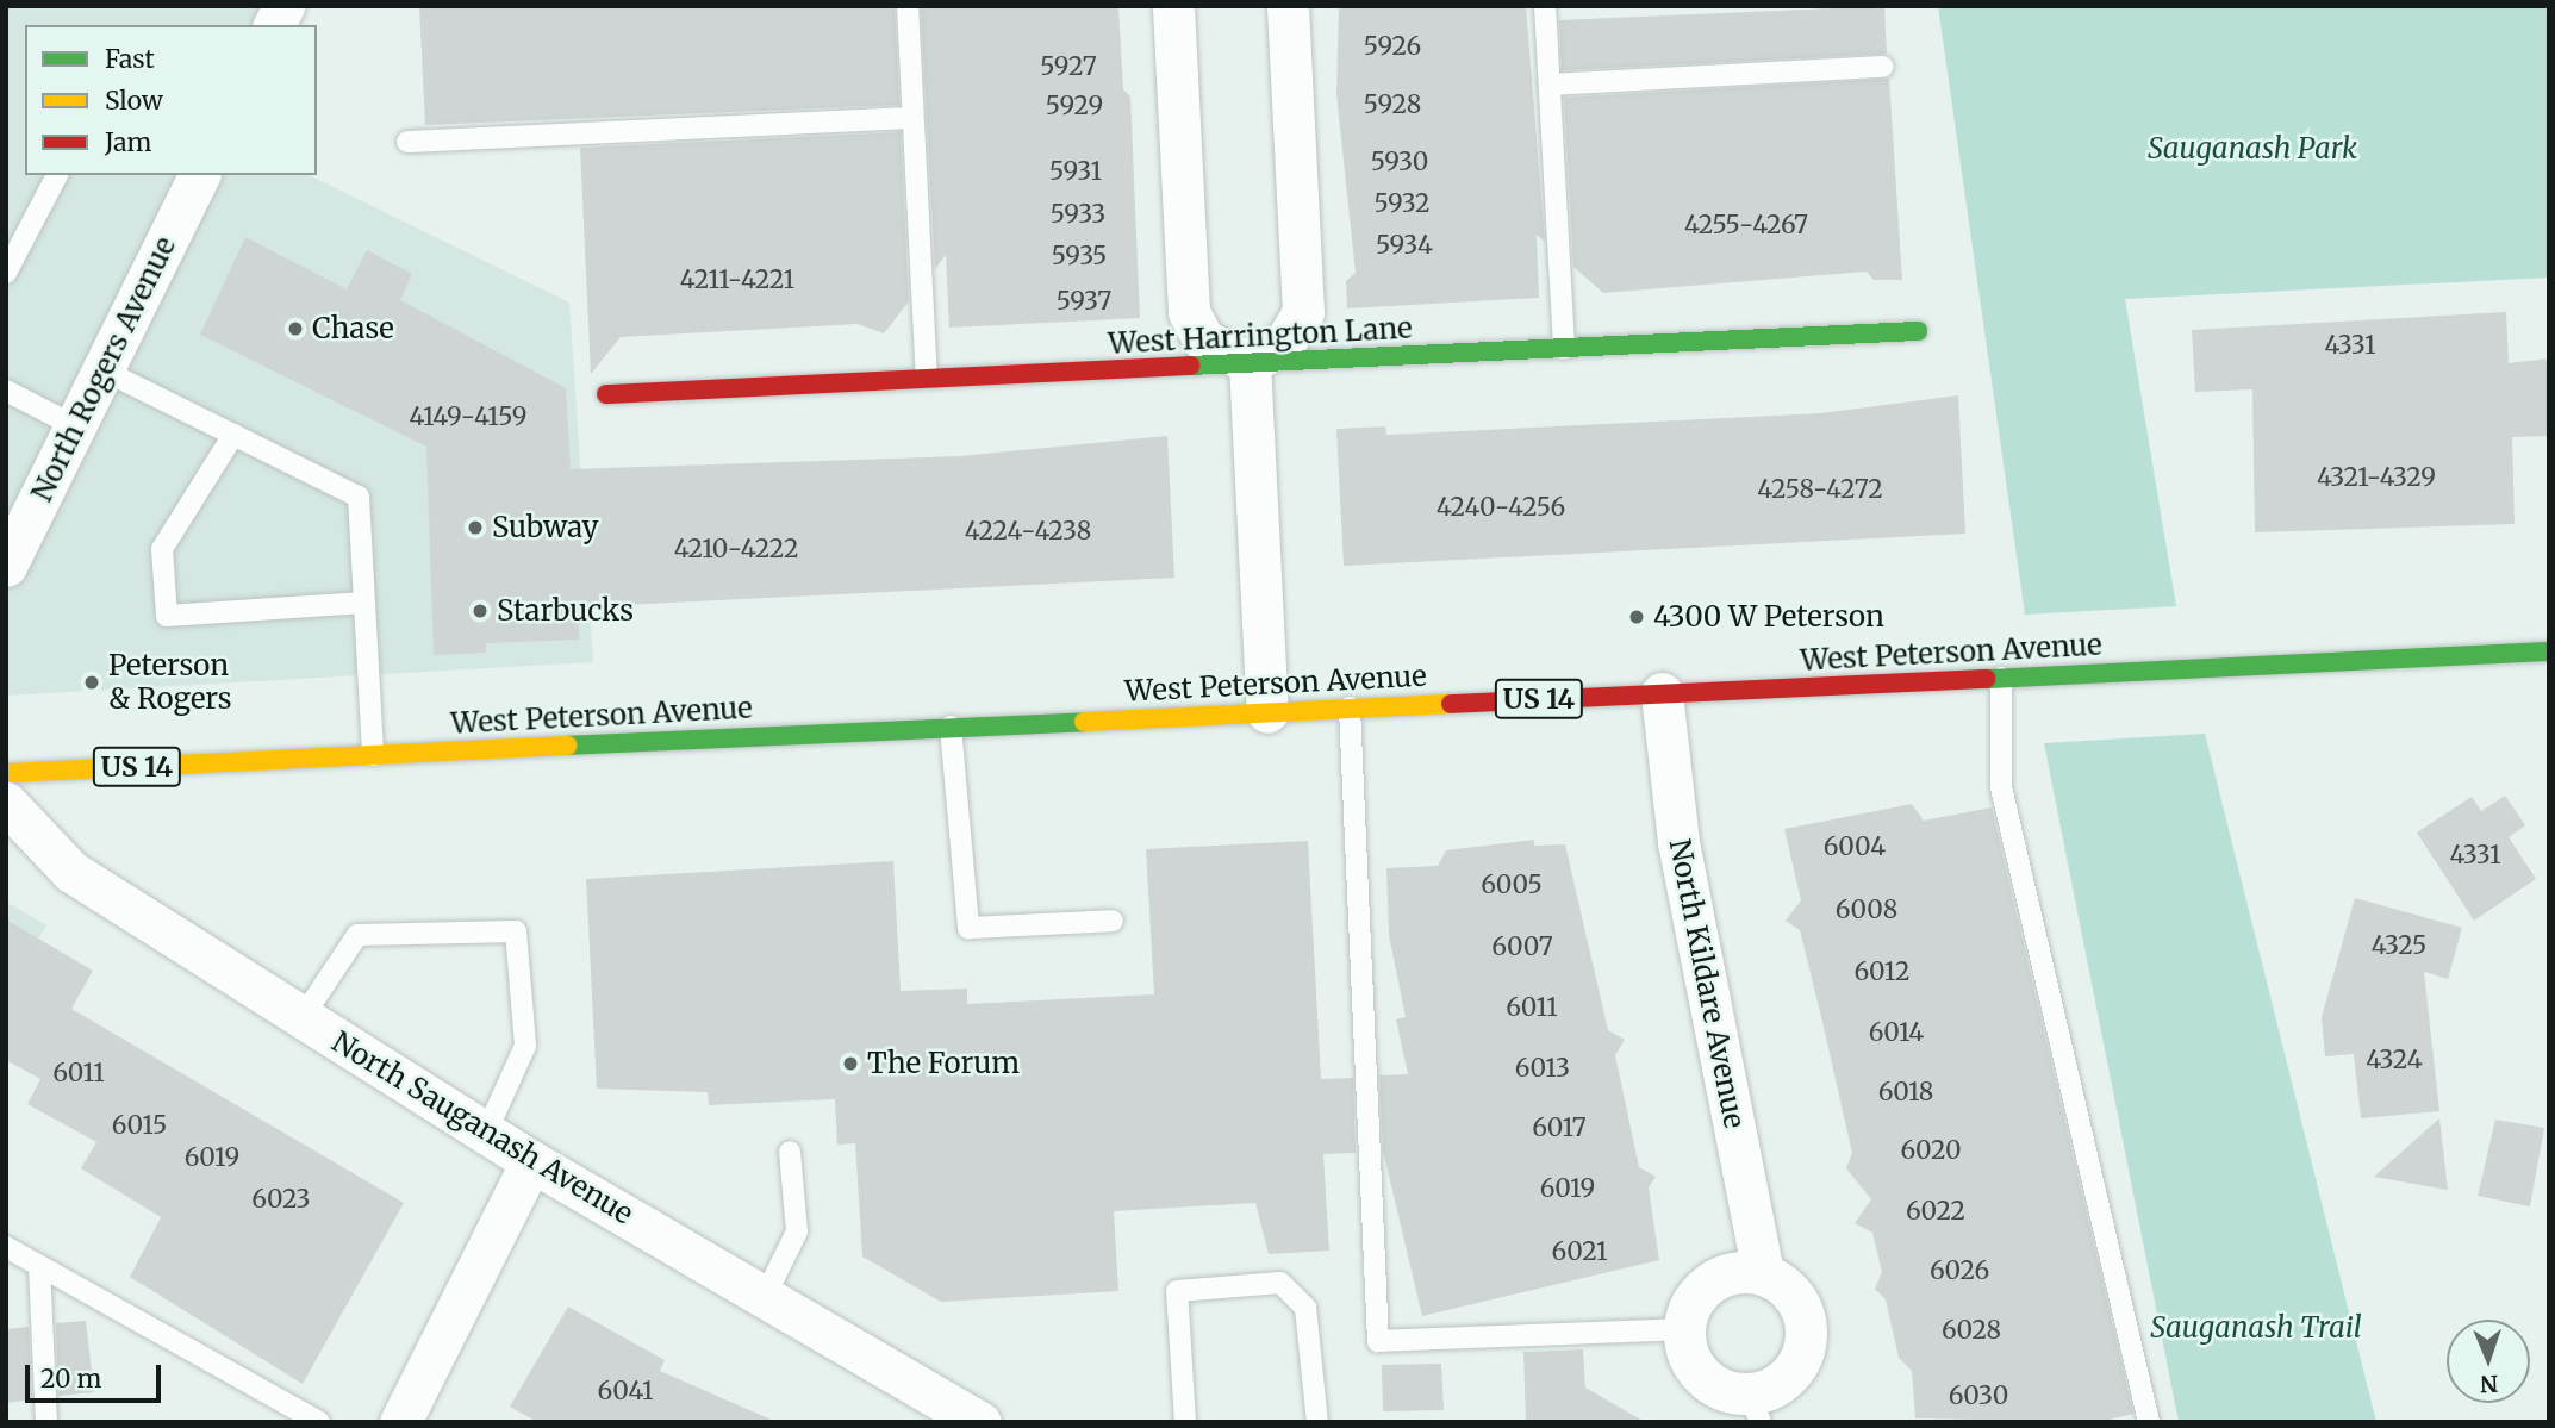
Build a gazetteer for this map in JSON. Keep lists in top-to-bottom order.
{
  "streets": {
    "main road": ["West Harrington Lane", "West Peterson Avenue", "US 14"],
    "street": ["North Rogers Avenue", "North Kildare Avenue", "North Sauganash Avenue"]
  },
  "crossings": [
    ["West Peterson Avenue", "North Kildare Avenue"]
  ],
  "parks": ["Sauganash Park", "Sauganash Trail"],
  "places": [
    "Chase",
    "Subway",
    "Starbucks",
    "4300 W Peterson",
    "Peterson & Rogers",
    "The Forum"
  ],
  "house_numbers": [
    "5926",
    "5927",
    "5928",
    "5929",
    "5930",
    "5931",
    "5932",
    "5933",
    "4255-4267",
    "5934",
    "5935",
    "4211-4221",
    "5937",
    "4331",
    "4149-4159",
    "4321-4329",
    "4258-4272",
    "4240-4256",
    "4224-4238",
    "4210-4222",
    "6004",
    "4331",
    "6005",
    "6008",
    "4325",
    "6007",
    "6012",
    "6011",
    "6014",
    "4324",
    "6013",
    "6011",
    "6018",
    "6015",
    "6017",
    "6020",
    "6019",
    "6019",
    "6023",
    "6022",
    "6021",
    "6026",
    "6028",
    "6041",
    "6030"
  ],
  "legend": ["Fast", "Slow", "Jam"],
  "scale_bar": "20 m",
  "north": "bottom"
}
